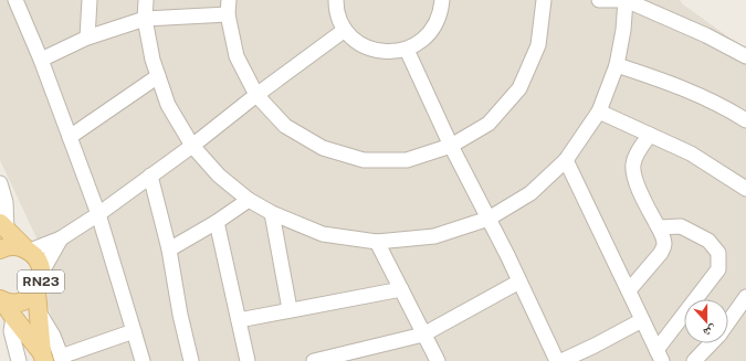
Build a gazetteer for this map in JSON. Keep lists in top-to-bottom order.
{
  "streets": {
    "main road": ["RN23"]
  },
  "north": "bottom"
}
